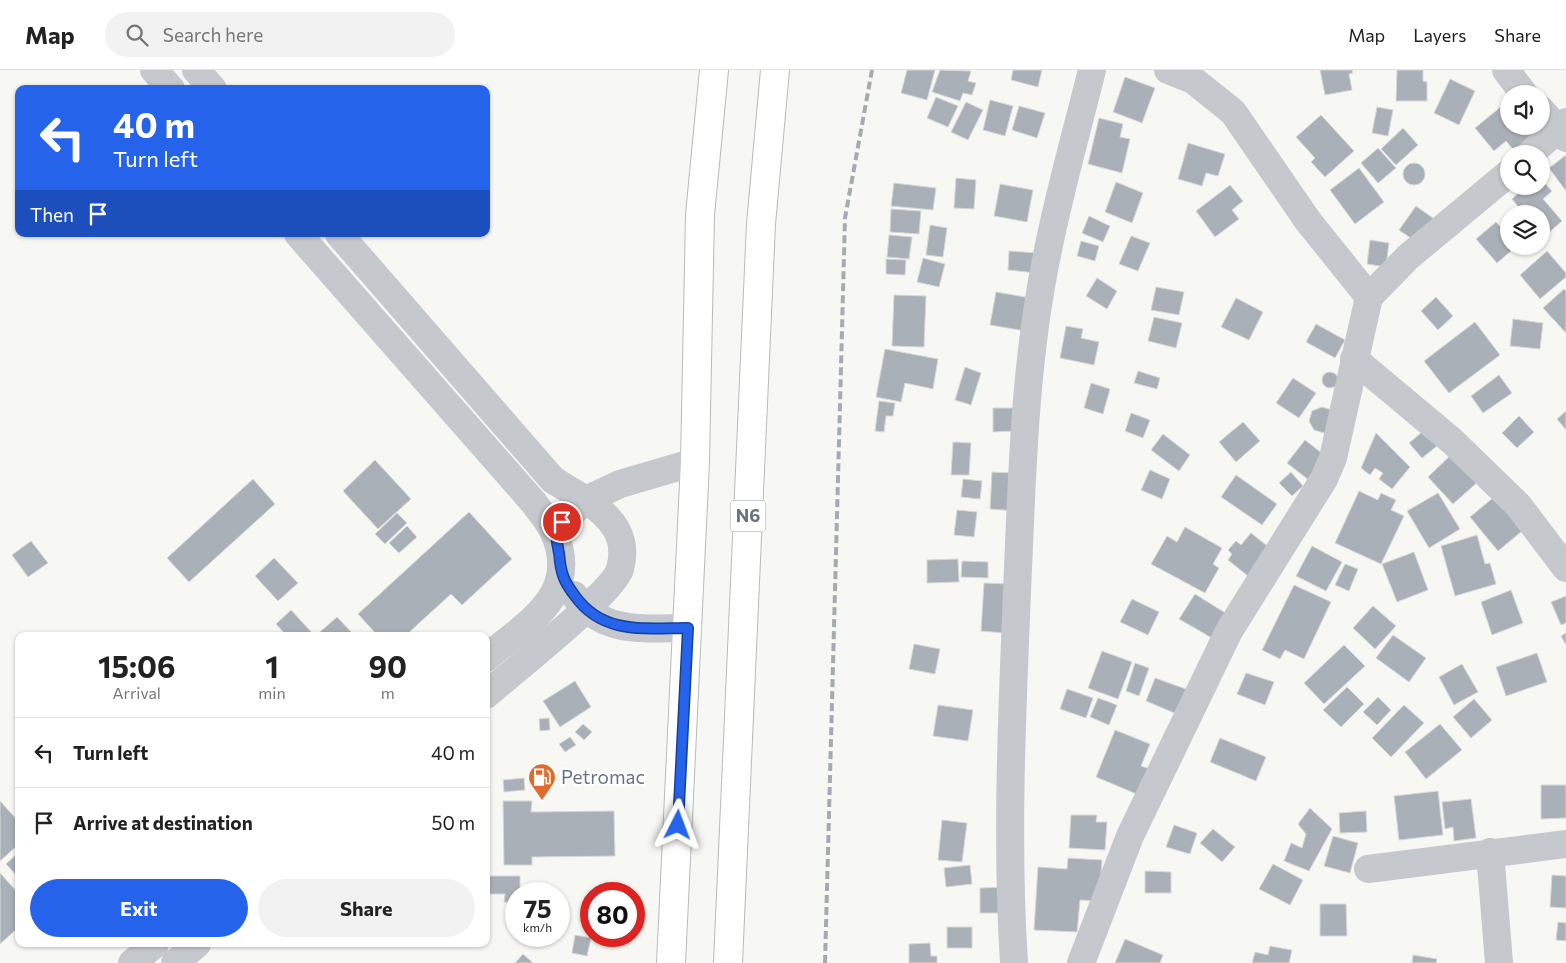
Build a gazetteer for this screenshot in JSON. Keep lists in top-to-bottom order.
{
  "streets": {
    "highway": ["N6"]
  },
  "places": {
    "fuel station": ["Petromac"]
  },
  "page": {
    "header": "Map",
    "search": "Search here",
    "nav": ["Map", "Layers", "Share"],
    "turn": ["40 m", "Turn left"],
    "then": "Then",
    "eta": [
      "15:06",
      "Arrival",
      "1",
      "min",
      "90",
      "m"
    ],
    "list": [
      {
        "name": "Turn left",
        "value": "40 m"
      },
      {
        "name": "Arrive at destination",
        "value": "50 m"
      }
    ],
    "buttons": ["Exit", "Share"],
    "speed": "75 km/h",
    "limit": "80"
  }
}
